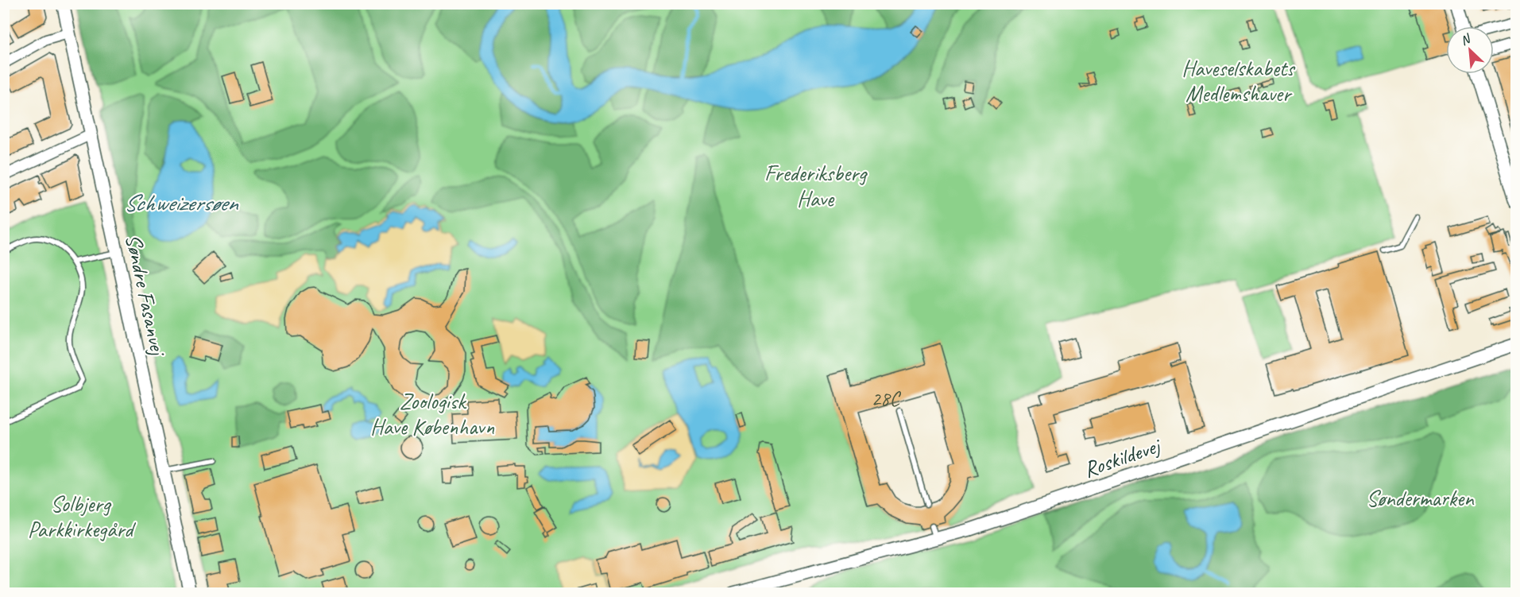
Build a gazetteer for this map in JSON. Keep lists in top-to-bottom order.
{
  "streets": {
    "street": ["Søndre Fasanvej", "Roskildevej"]
  },
  "water": ["Schweizersøen"],
  "parks": [
    "Haveselskabets Medlemshaver",
    "Frederiksberg Have",
    "Zoologisk Have København",
    "Søndermarken",
    "Solbjerg Parkkirkegård"
  ],
  "house_numbers": ["28C"],
  "north": "top left"
}
